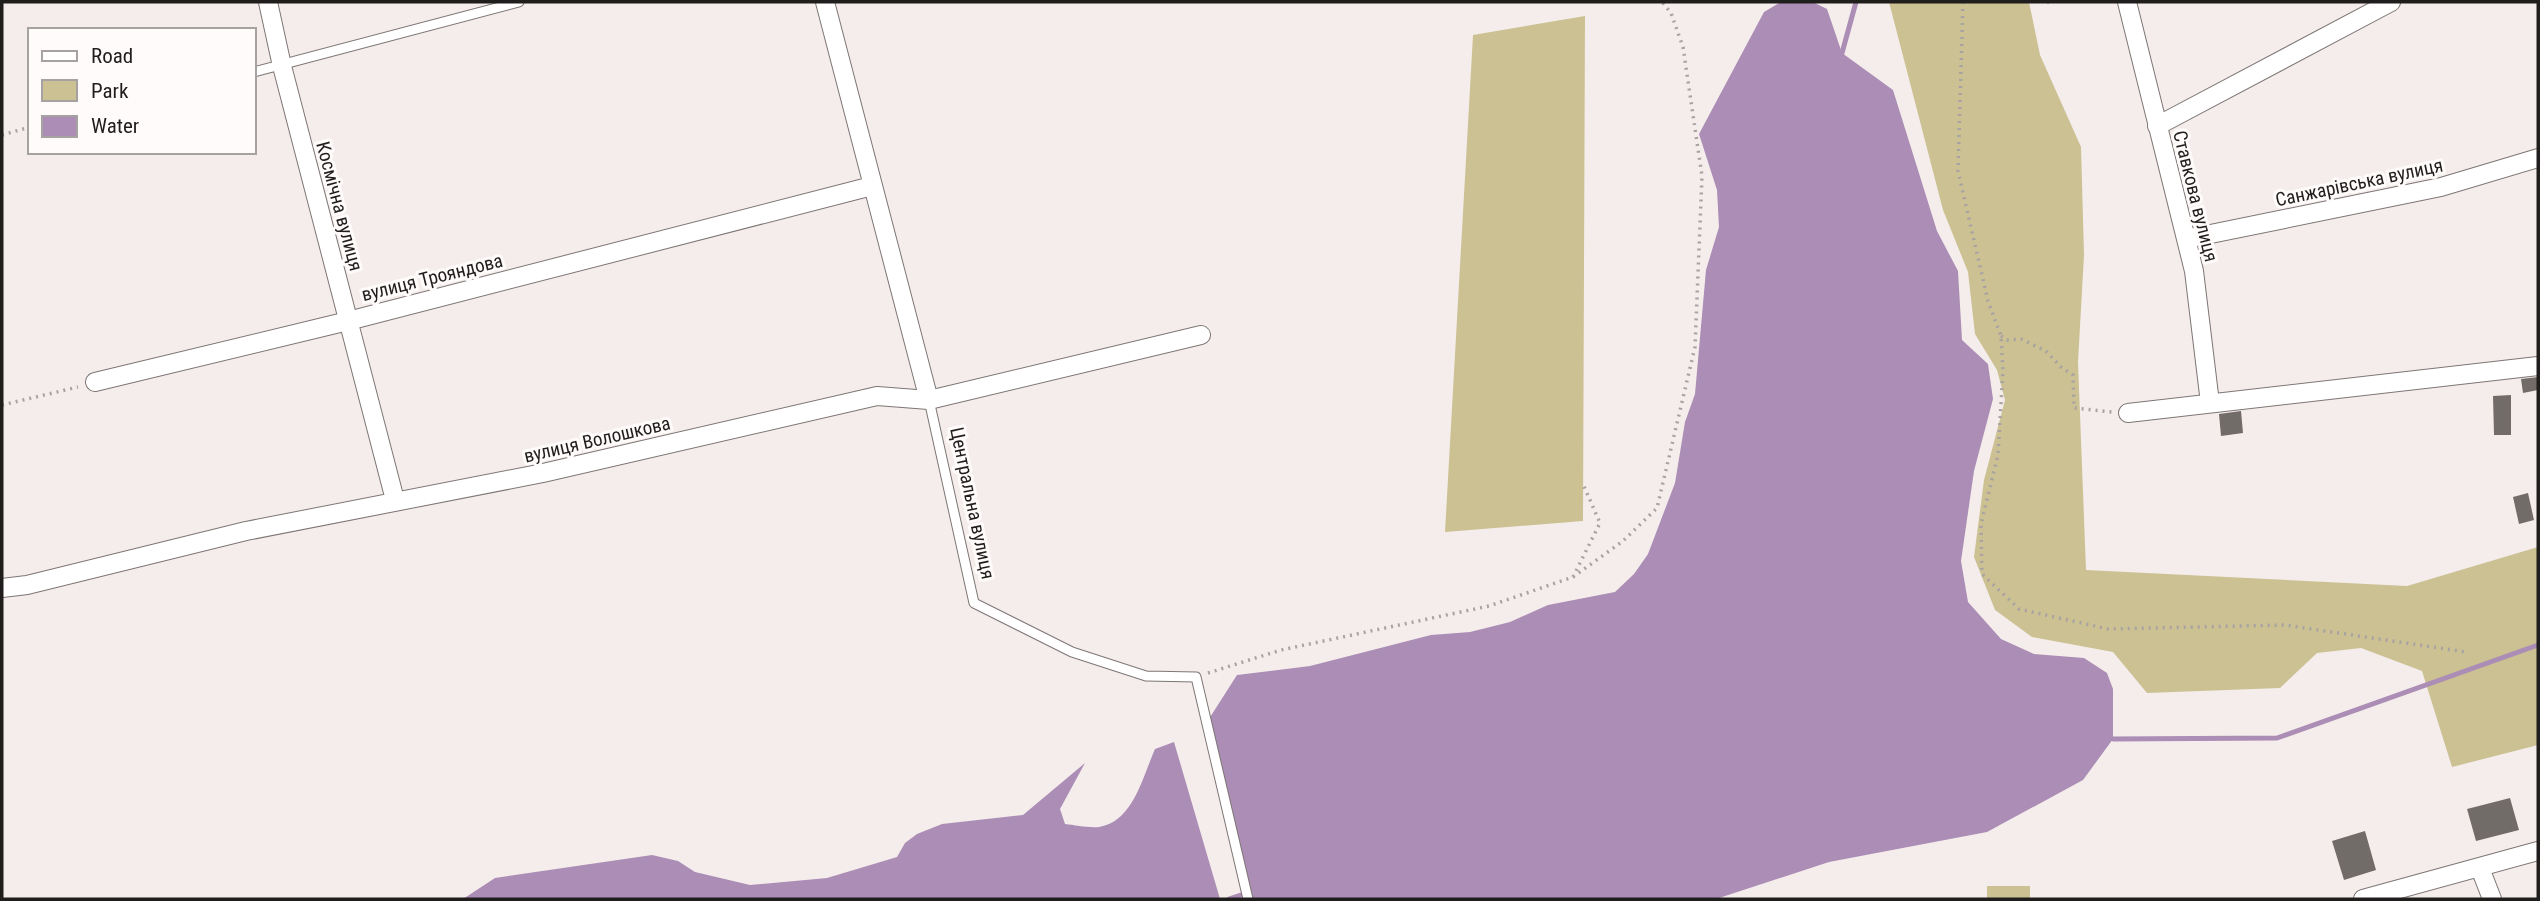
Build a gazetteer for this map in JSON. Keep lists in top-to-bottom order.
{
  "streets": {
    "street": [
      "Санжарівська вулиця",
      "Ставкова вулиця",
      "Космічна вулиця",
      "вулиця Трояндова",
      "вулиця Волошкова",
      "Центральна вулиця"
    ]
  },
  "crossings": [
    ["Санжарівська вулиця", "Ставкова вулиця"],
    ["Космічна вулиця", "вулиця Трояндова"],
    ["Космічна вулиця", "вулиця Волошкова"],
    ["вулиця Трояндова", "Центральна вулиця"],
    ["вулиця Волошкова", "Центральна вулиця"]
  ],
  "legend": ["Road", "Park", "Water"]
}
